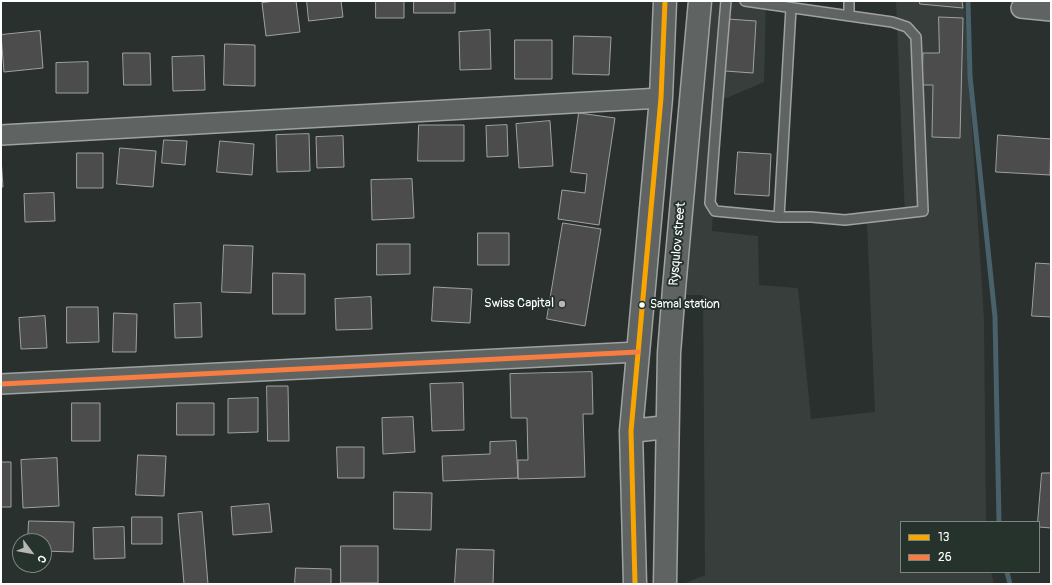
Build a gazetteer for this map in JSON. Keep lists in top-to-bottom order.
{
  "streets": {
    "main road": ["Rysqulov street"]
  },
  "places": ["Swiss Capital", "Samal station"],
  "lines": ["transit line 13", "transit line 26"],
  "legend": ["13", "26"],
  "north": "bottom right"
}
